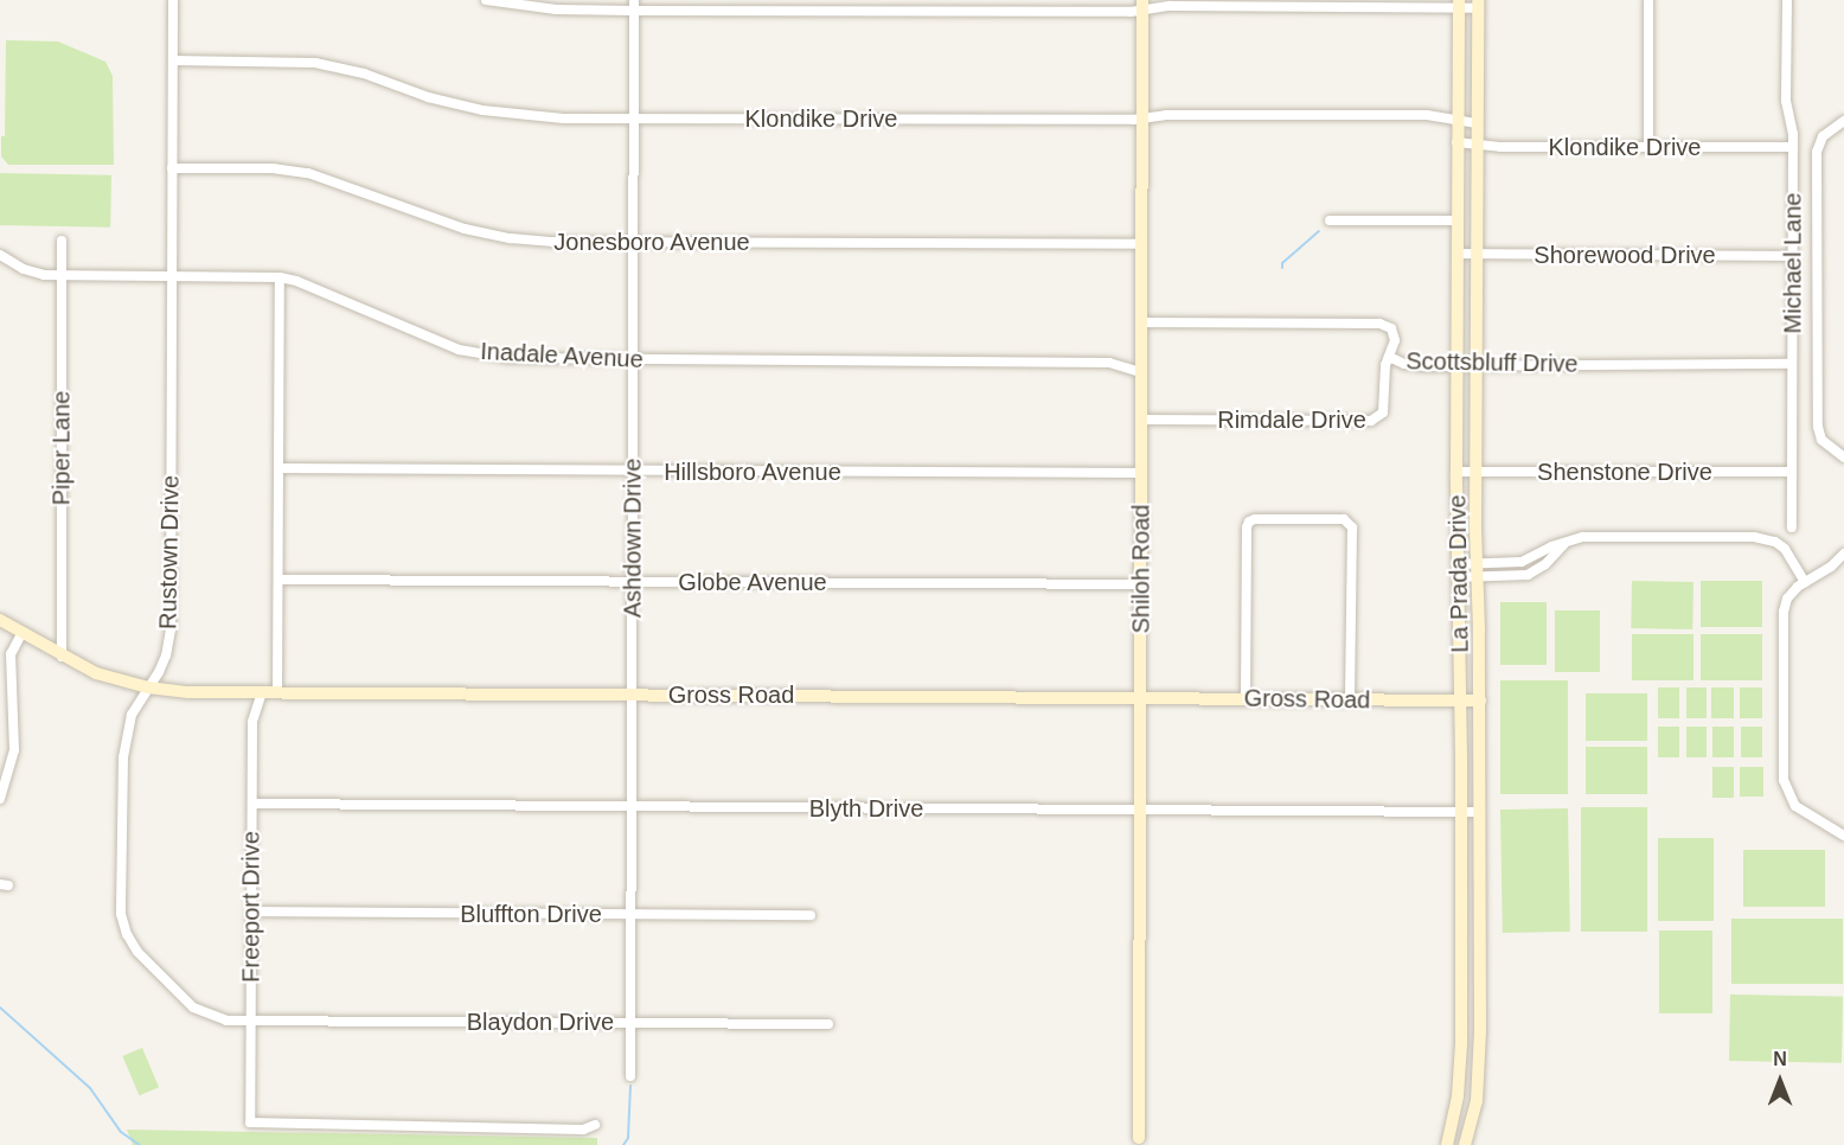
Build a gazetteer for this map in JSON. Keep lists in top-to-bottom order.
{
  "streets": {
    "street": [
      "Klondike Drive",
      "Jonesboro Avenue",
      "Shorewood Drive",
      "Michael Lane",
      "Inadale Avenue",
      "Scottsbluff Drive",
      "Rimdale Drive",
      "Piper Lane",
      "Hillsboro Avenue",
      "Shenstone Drive",
      "Ashdown Drive",
      "Rustown Drive",
      "Shiloh Road",
      "La Prada Drive",
      "Globe Avenue",
      "Gross Road",
      "Blyth Drive",
      "Freeport Drive",
      "Bluffton Drive",
      "Blaydon Drive"
    ]
  },
  "crossings": [
    ["Klondike Drive", "Michael Lane"],
    ["Klondike Drive", "Ashdown Drive"],
    ["Klondike Drive", "Rustown Drive"],
    ["Klondike Drive", "Shiloh Road"],
    ["Klondike Drive", "La Prada Drive"],
    ["Jonesboro Avenue", "Ashdown Drive"],
    ["Jonesboro Avenue", "Rustown Drive"],
    ["Jonesboro Avenue", "Shiloh Road"],
    ["Shorewood Drive", "Michael Lane"],
    ["Shorewood Drive", "La Prada Drive"],
    ["Michael Lane", "Scottsbluff Drive"],
    ["Michael Lane", "Shenstone Drive"],
    ["Inadale Avenue", "Piper Lane"],
    ["Inadale Avenue", "Ashdown Drive"],
    ["Inadale Avenue", "Rustown Drive"],
    ["Inadale Avenue", "Shiloh Road"],
    ["Scottsbluff Drive", "Rimdale Drive"],
    ["Scottsbluff Drive", "Shiloh Road"],
    ["Scottsbluff Drive", "La Prada Drive"],
    ["Rimdale Drive", "Shiloh Road"],
    ["Piper Lane", "Gross Road"],
    ["Hillsboro Avenue", "Ashdown Drive"],
    ["Hillsboro Avenue", "Shiloh Road"],
    ["Shenstone Drive", "La Prada Drive"],
    ["Ashdown Drive", "Globe Avenue"],
    ["Ashdown Drive", "Gross Road"],
    ["Ashdown Drive", "Blyth Drive"],
    ["Ashdown Drive", "Bluffton Drive"],
    ["Ashdown Drive", "Blaydon Drive"],
    ["Rustown Drive", "Gross Road"],
    ["Rustown Drive", "Freeport Drive"],
    ["Rustown Drive", "Blaydon Drive"],
    ["Shiloh Road", "Globe Avenue"],
    ["Shiloh Road", "Gross Road"],
    ["Shiloh Road", "Blyth Drive"],
    ["La Prada Drive", "Gross Road"],
    ["La Prada Drive", "Blyth Drive"],
    ["Gross Road", "Freeport Drive"],
    ["Blyth Drive", "Freeport Drive"],
    ["Freeport Drive", "Bluffton Drive"],
    ["Freeport Drive", "Blaydon Drive"]
  ],
  "north": "top"
}
